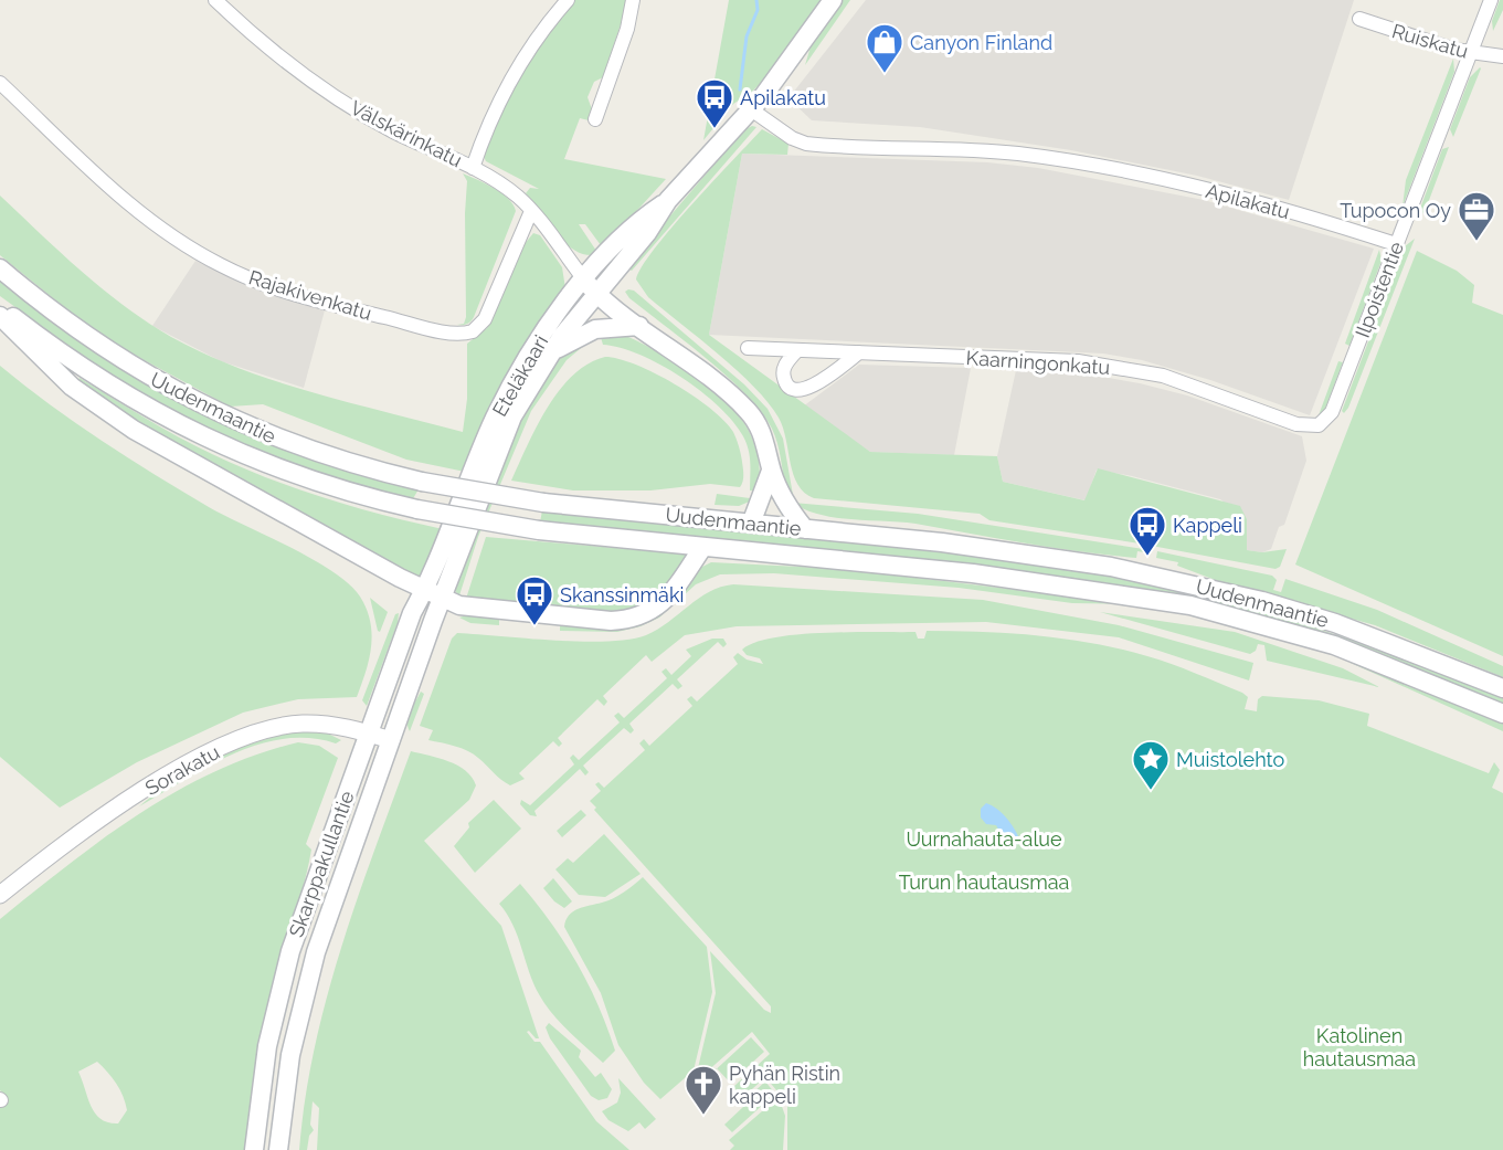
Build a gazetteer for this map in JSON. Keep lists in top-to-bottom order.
{
  "streets": {
    "main road": ["Eteläkaari", "Uudenmaantie", "Skarppakullantie"],
    "street": [
      "Ruiskatu",
      "Välskärinkatu",
      "Apilakatu",
      "Ilpoistentie",
      "Rajakivenkatu",
      "Kaarningonkatu",
      "Sorakatu"
    ]
  },
  "crossings": [
    ["Ruiskatu", "Ilpoistentie"],
    ["Välskärinkatu", "Rajakivenkatu"],
    ["Välskärinkatu", "Eteläkaari"],
    ["Apilakatu", "Ilpoistentie"],
    ["Apilakatu", "Eteläkaari"],
    ["Ilpoistentie", "Kaarningonkatu"],
    ["Eteläkaari", "Skarppakullantie"],
    ["Sorakatu", "Skarppakullantie"]
  ],
  "parks": ["Uurnahauta-alue", "Turun hautausmaa", "Katolinen hautausmaa"],
  "places": {
    "shop": ["Canyon Finland"],
    "bus stop": ["Apilakatu", "Kappeli", "Skanssinmäki"],
    "office": ["Tupocon Oy"],
    "place": ["Muistolehto"],
    "church": ["Pyhän Ristin kappeli"]
  }
}
